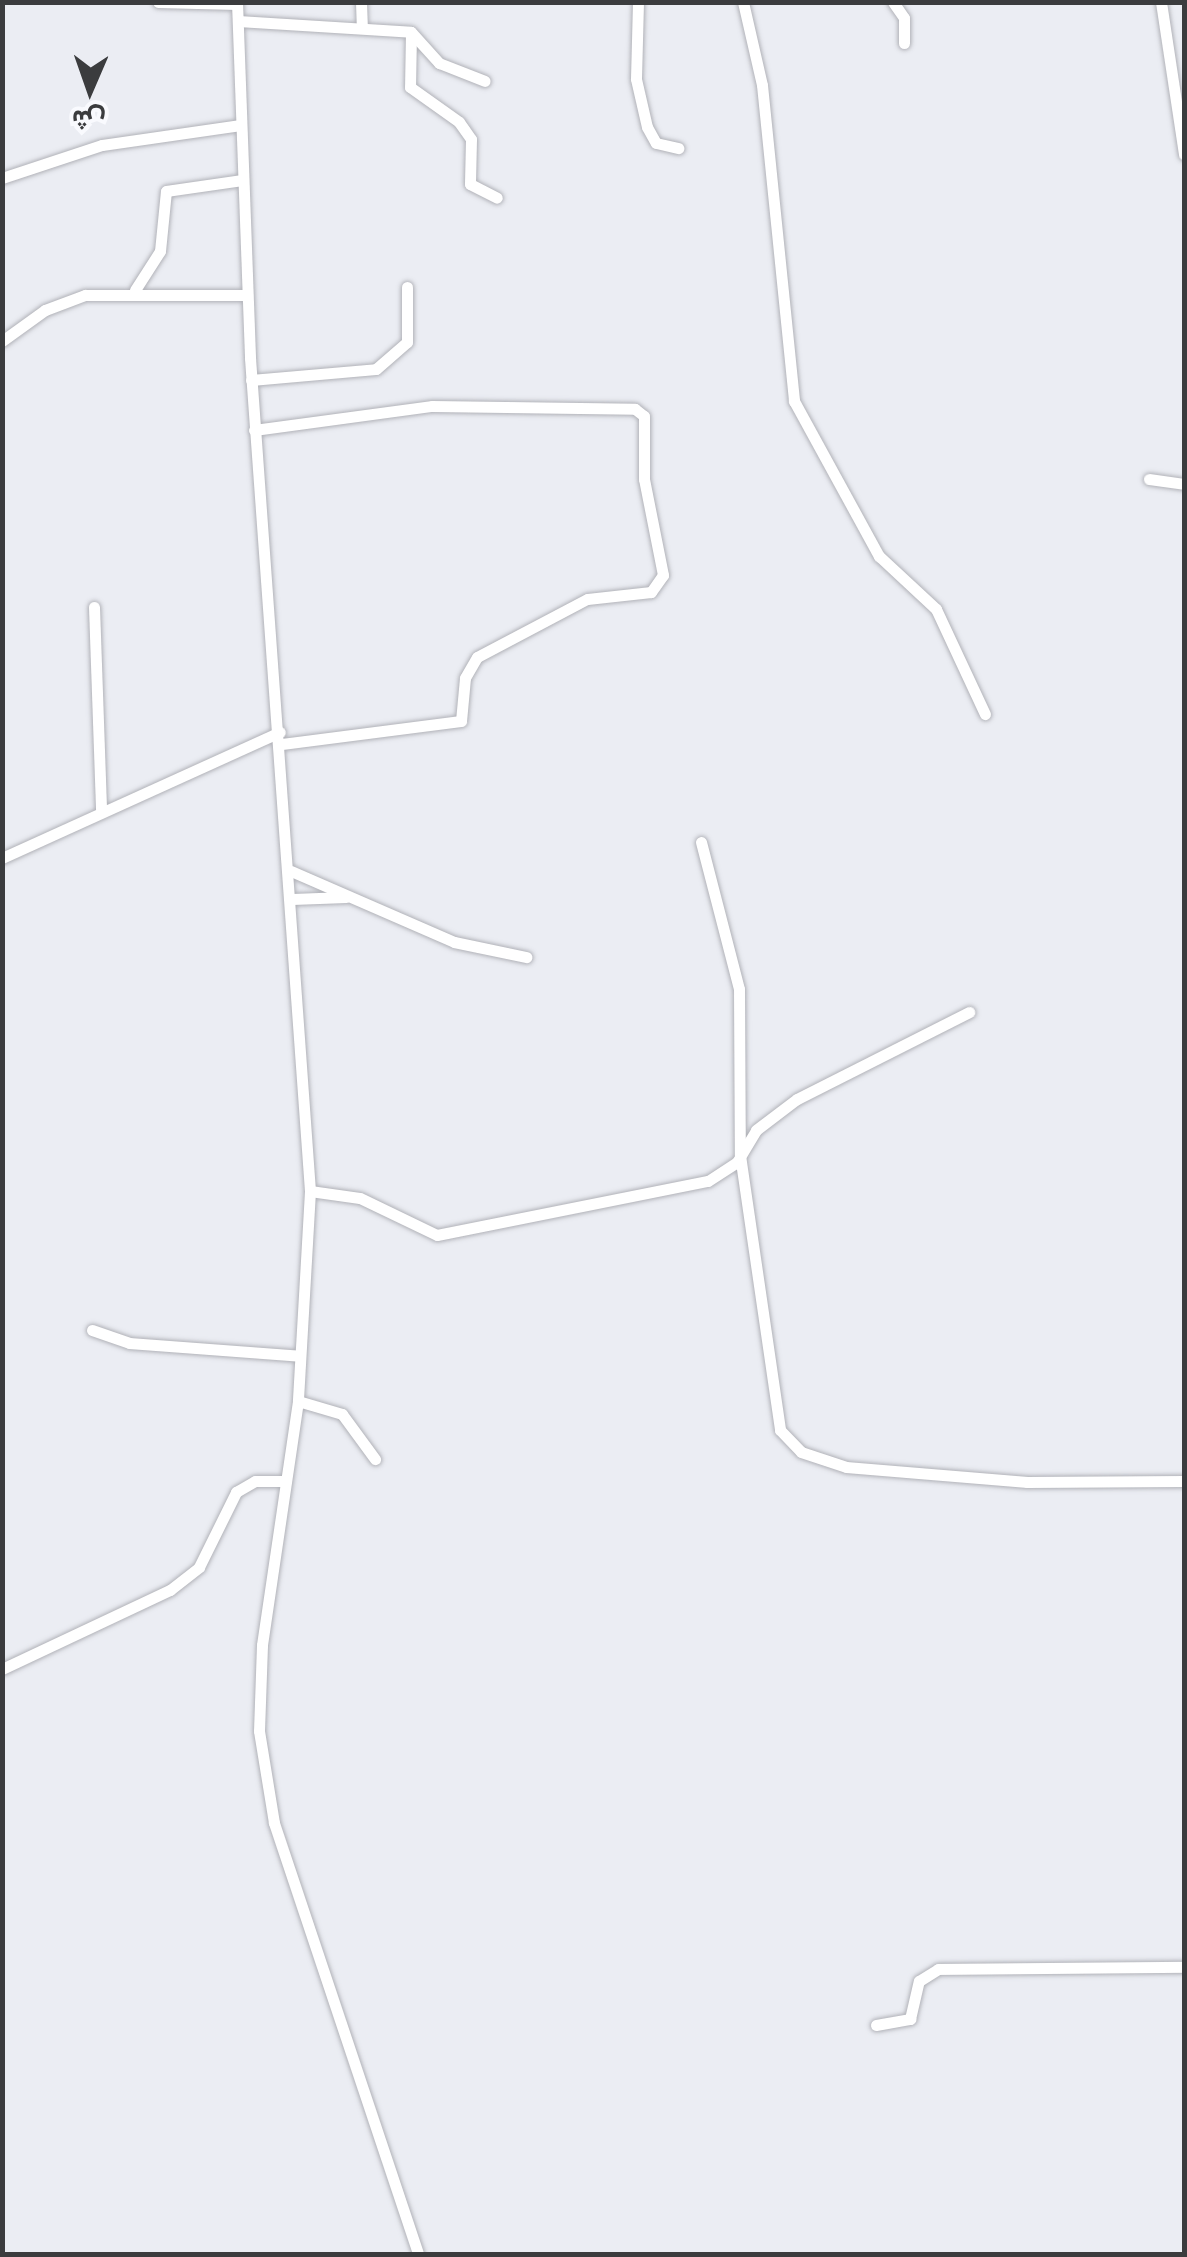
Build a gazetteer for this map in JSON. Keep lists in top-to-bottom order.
{
  "north": "bottom"
}
